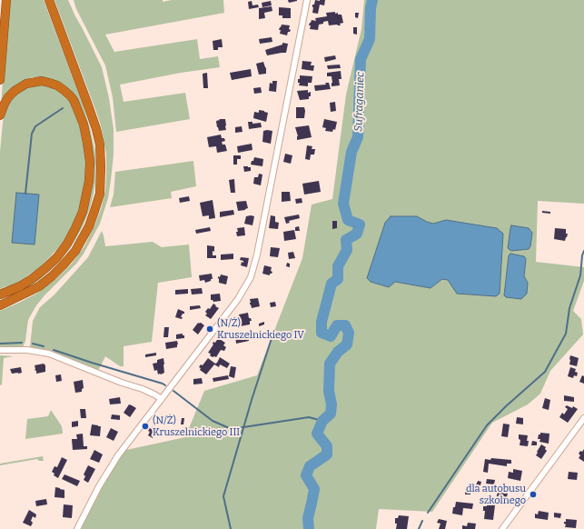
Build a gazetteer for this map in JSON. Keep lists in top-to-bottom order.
{
  "water": ["Sufraganiec"],
  "places": ["(N/Ż) Kruszelnickiego IV", "(N/Ż) Kruszelnickiego III", "dla autobusu szkolnego"]
}
